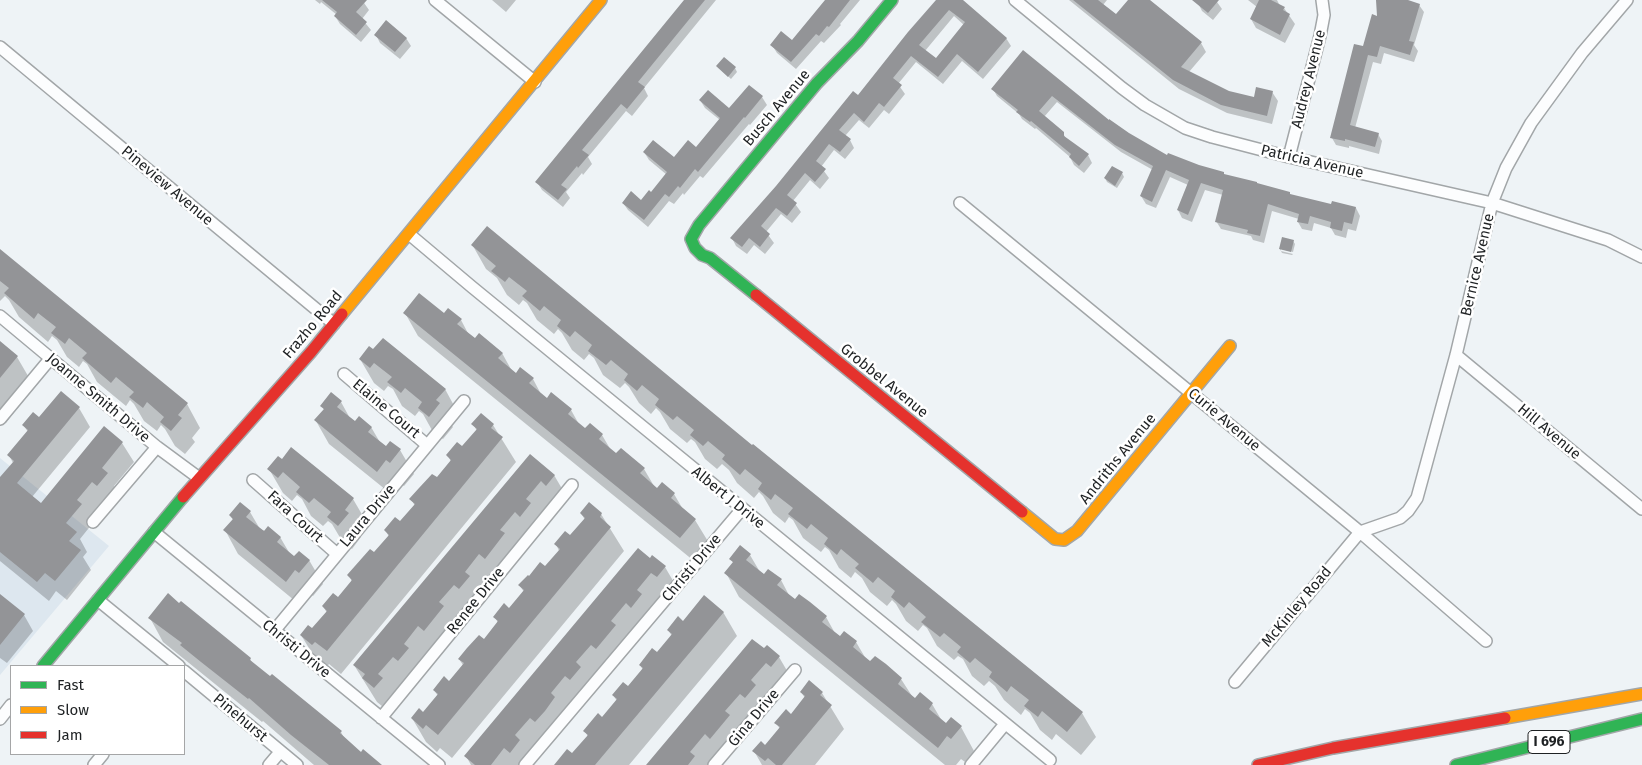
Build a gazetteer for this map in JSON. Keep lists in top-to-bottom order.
{
  "streets": {
    "main road": [
      "Busch Avenue",
      "Frazho Road",
      "Grobbel Avenue",
      "Andriths Avenue",
      "I 696"
    ],
    "street": [
      "Audrey Avenue",
      "Patricia Avenue",
      "Pineview Avenue",
      "Bernice Avenue",
      "Joanne Smith Drive",
      "Elaine Court",
      "Curie Avenue",
      "Hill Avenue",
      "Albert J Drive",
      "Laura Drive",
      "Fara Court",
      "Christi Drive",
      "Renee Drive",
      "McKinley Road",
      "Pinehurst",
      "Gina Drive"
    ]
  },
  "crossings": [
    ["Audrey Avenue", "Patricia Avenue"],
    ["Busch Avenue", "Grobbel Avenue"],
    ["Patricia Avenue", "Bernice Avenue"],
    ["Pineview Avenue", "Frazho Road"],
    ["Bernice Avenue", "Curie Avenue"],
    ["Bernice Avenue", "Hill Avenue"],
    ["Bernice Avenue", "McKinley Road"],
    ["Frazho Road", "Joanne Smith Drive"],
    ["Frazho Road", "Albert J Drive"],
    ["Frazho Road", "Christi Drive"],
    ["Frazho Road", "Pinehurst"],
    ["Grobbel Avenue", "Andriths Avenue"],
    ["Elaine Court", "Laura Drive"],
    ["Curie Avenue", "Andriths Avenue"],
    ["Curie Avenue", "McKinley Road"],
    ["Albert J Drive", "Christi Drive"],
    ["Laura Drive", "Fara Court"],
    ["Laura Drive", "Christi Drive"],
    ["Christi Drive", "Renee Drive"]
  ],
  "legend": ["Fast", "Slow", "Jam"]
}
